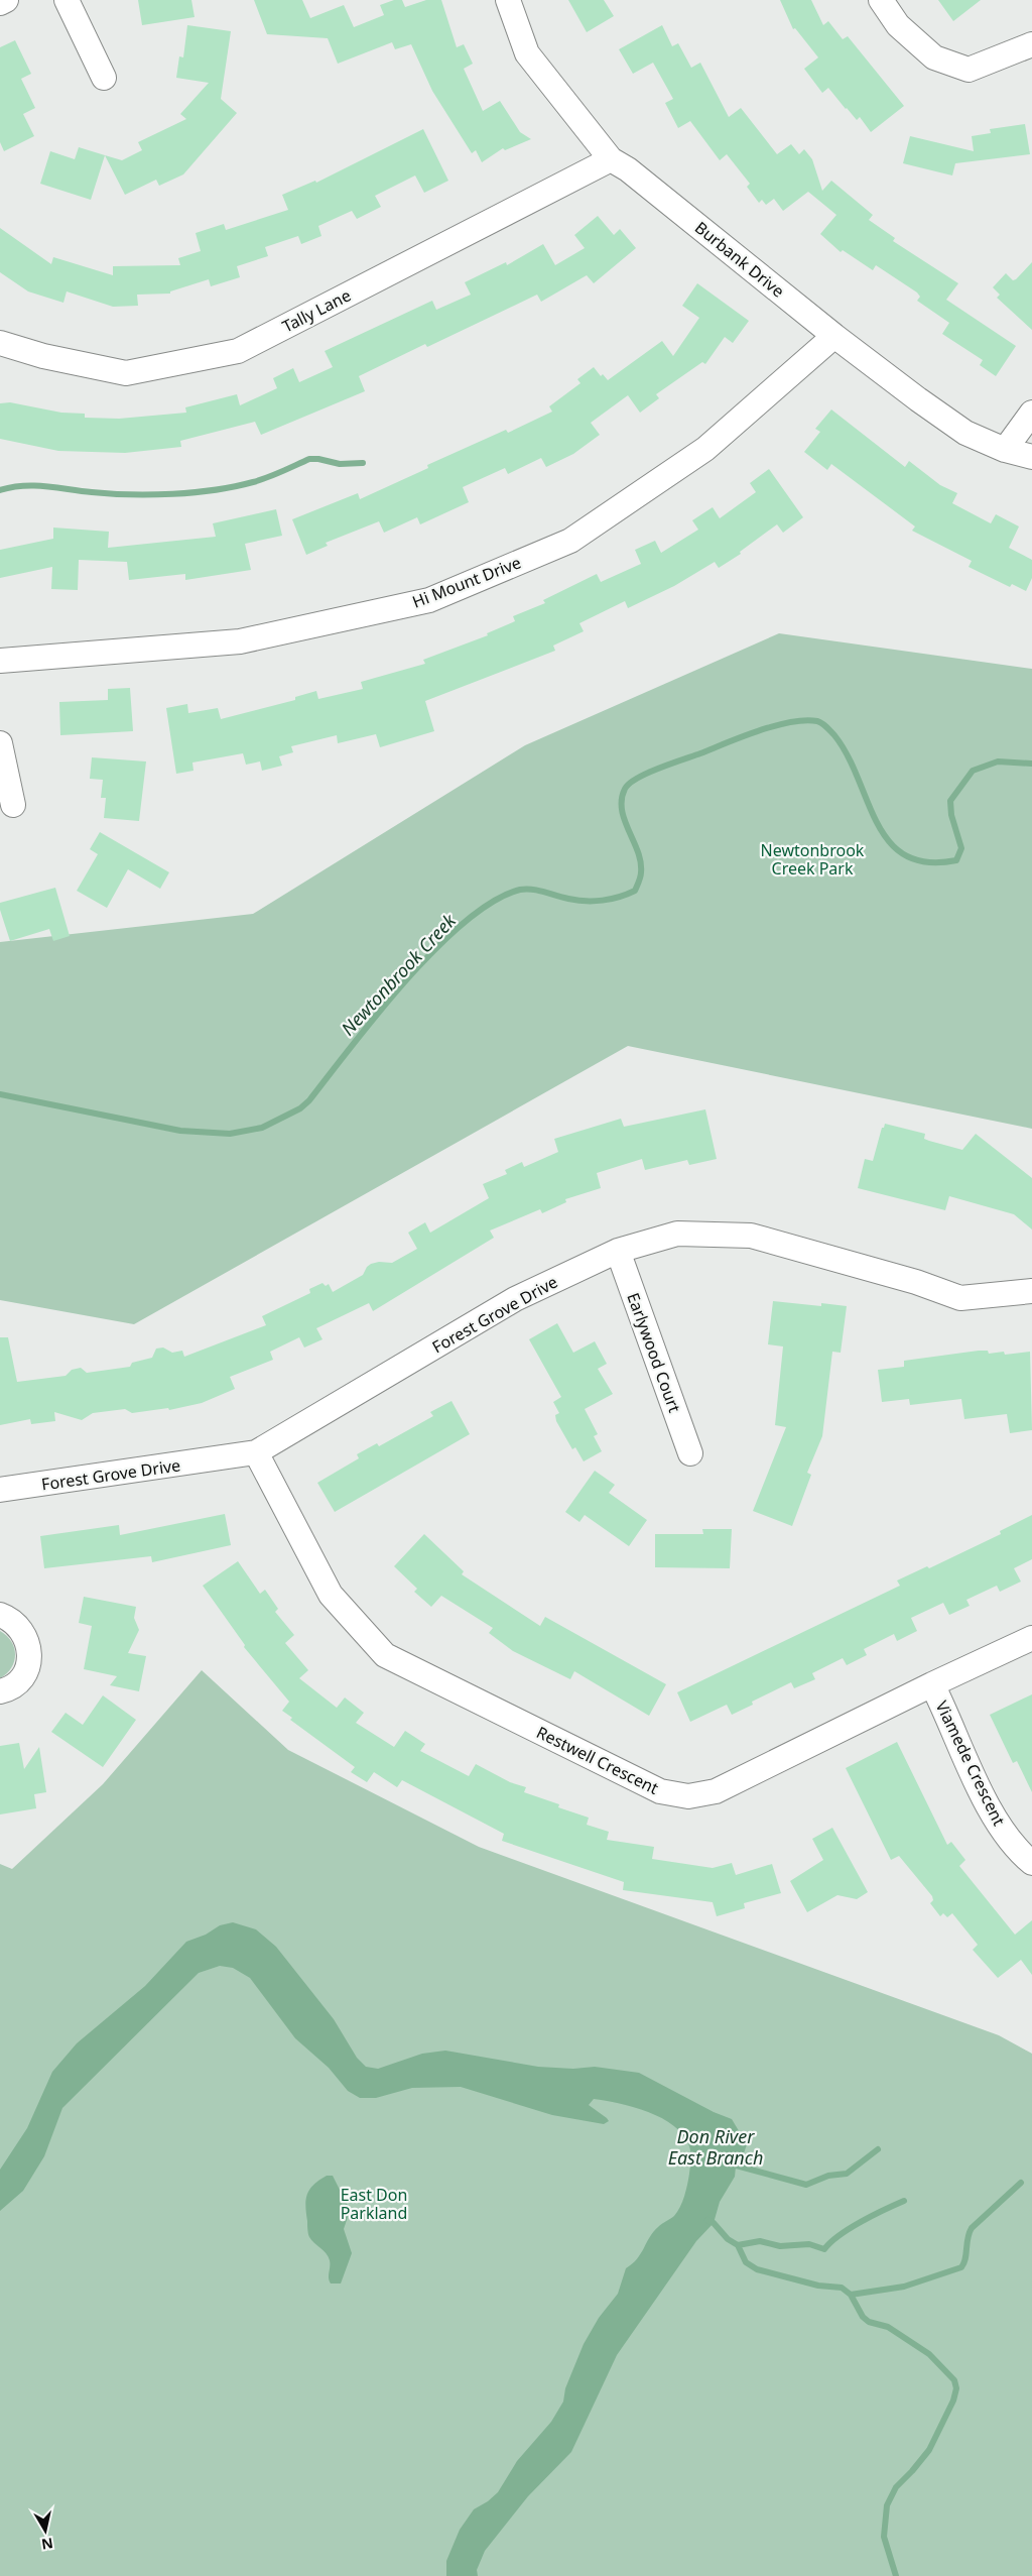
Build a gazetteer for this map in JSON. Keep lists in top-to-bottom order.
{
  "streets": {
    "street": [
      "Burbank Drive",
      "Tally Lane",
      "Hi Mount Drive",
      "Forest Grove Drive",
      "Earlywood Court",
      "Restwell Crescent",
      "Viamede Crescent"
    ]
  },
  "crossings": [
    ["Burbank Drive", "Tally Lane"],
    ["Burbank Drive", "Hi Mount Drive"],
    ["Forest Grove Drive", "Earlywood Court"],
    ["Forest Grove Drive", "Restwell Crescent"],
    ["Restwell Crescent", "Viamede Crescent"]
  ],
  "water": ["Newtonbrook Creek", "Don River East Branch"],
  "parks": ["Newtonbrook Creek Park", "East Don Parkland"],
  "north": "bottom"
}
